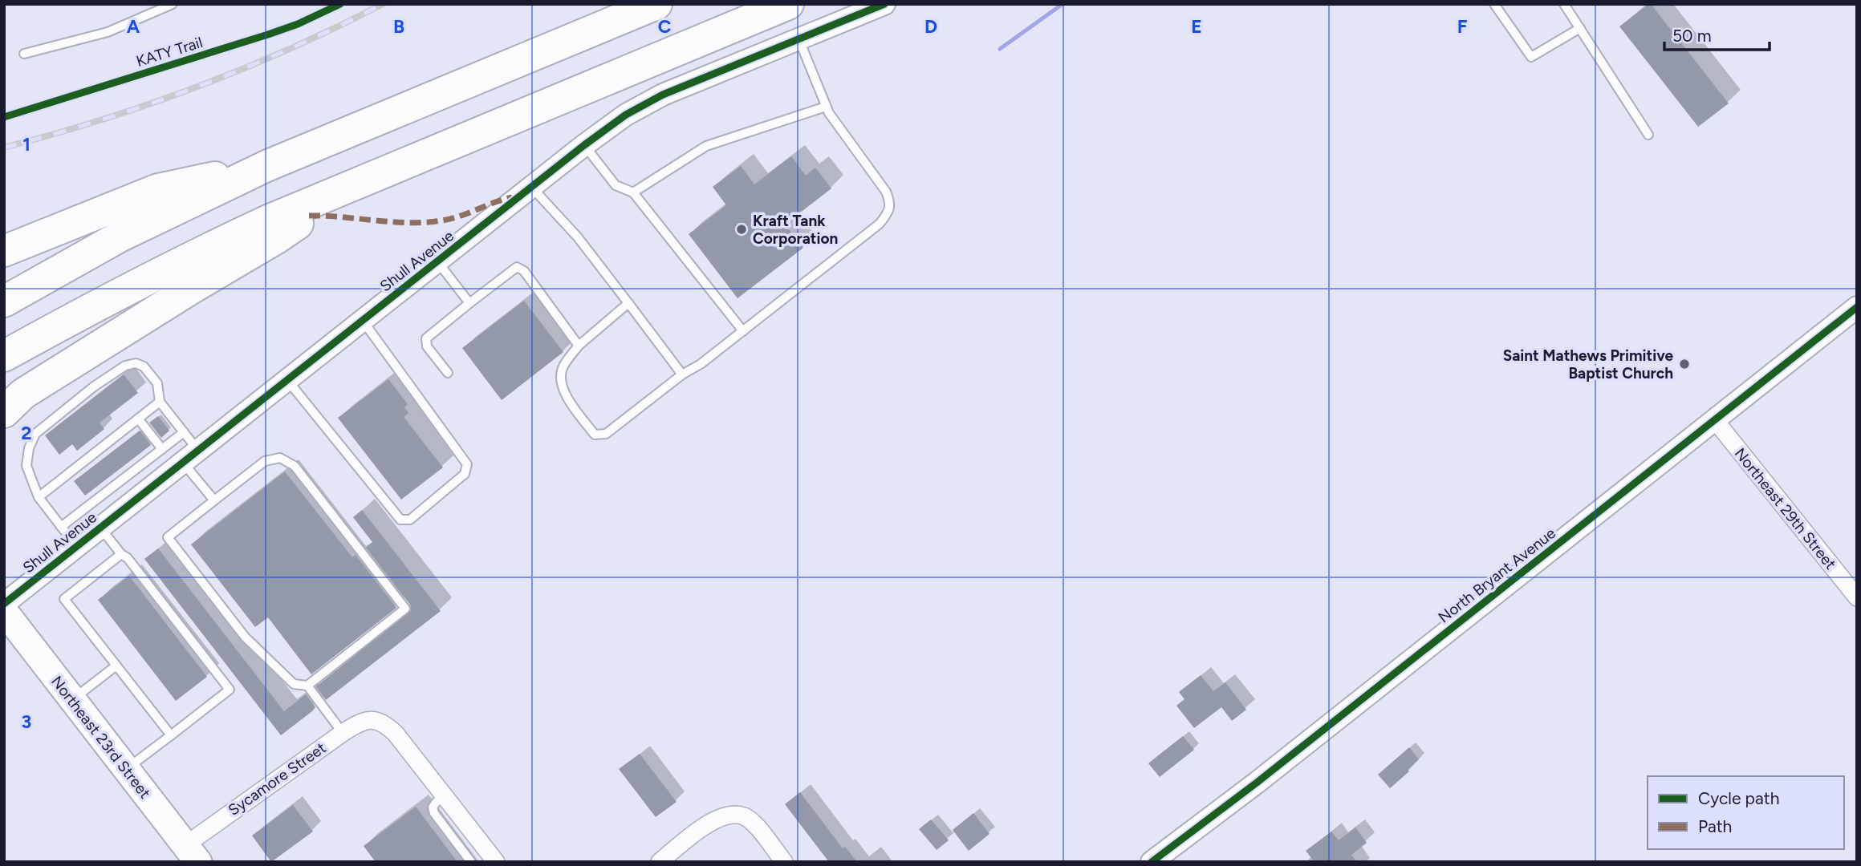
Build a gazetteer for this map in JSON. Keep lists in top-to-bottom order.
{
  "streets": {
    "main road": ["Northeast 23rd Street"],
    "street": [
      "Shull Avenue",
      "Northeast 29th Street",
      "North Bryant Avenue",
      "Sycamore Street"
    ],
    "cycle path": ["KATY Trail"]
  },
  "crossings": [
    ["Northeast 29th Street", "North Bryant Avenue"],
    ["Northeast 23rd Street", "Sycamore Street"]
  ],
  "places": ["Kraft Tank Corporation", "Saint Mathews Primitive Baptist Church"],
  "legend": ["Cycle path", "Path"],
  "scale_bar": "50 m",
  "grid": {
    "columns": [
      "A",
      "B",
      "C",
      "D",
      "E",
      "F"
    ],
    "rows": ["1", "2", "3"]
  }
}
